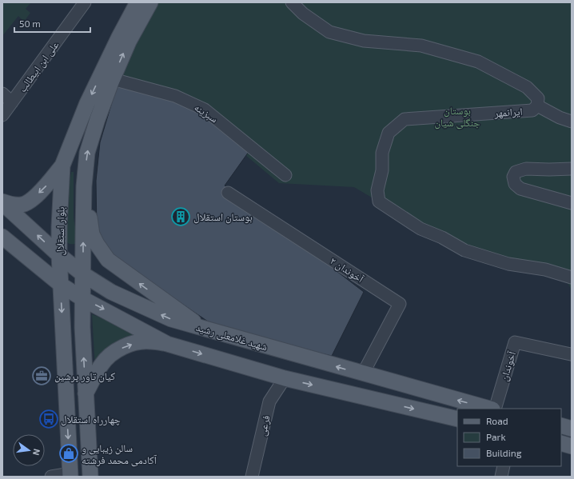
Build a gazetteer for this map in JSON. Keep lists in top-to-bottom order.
{
  "streets": {
    "main road": ["بلوار استقلال", "شهید غلامعلی رشید"],
    "street": [
      "علی ابن ابیطالب",
      "ایرانمهر",
      "سبزینه",
      "آخوندان ۲",
      "آخوندان",
      "فرعی"
    ]
  },
  "crossings": [
    ["بلوار استقلال", "شهید غلامعلی رشید"],
    ["آخوندان ۲", "شهید غلامعلی رشید"]
  ],
  "parks": ["بوستان جنگلی شیان"],
  "places": {
    "building": ["بوستان استقلال"],
    "office": ["کیان تاور پرشین"],
    "bus stop": ["چهارراه استقلال"],
    "shop": ["سالن زیبایی و آکادمی محمد فرشته"]
  },
  "legend": ["Road", "Park", "Building"],
  "scale_bar": "50 m",
  "north": "right"
}
